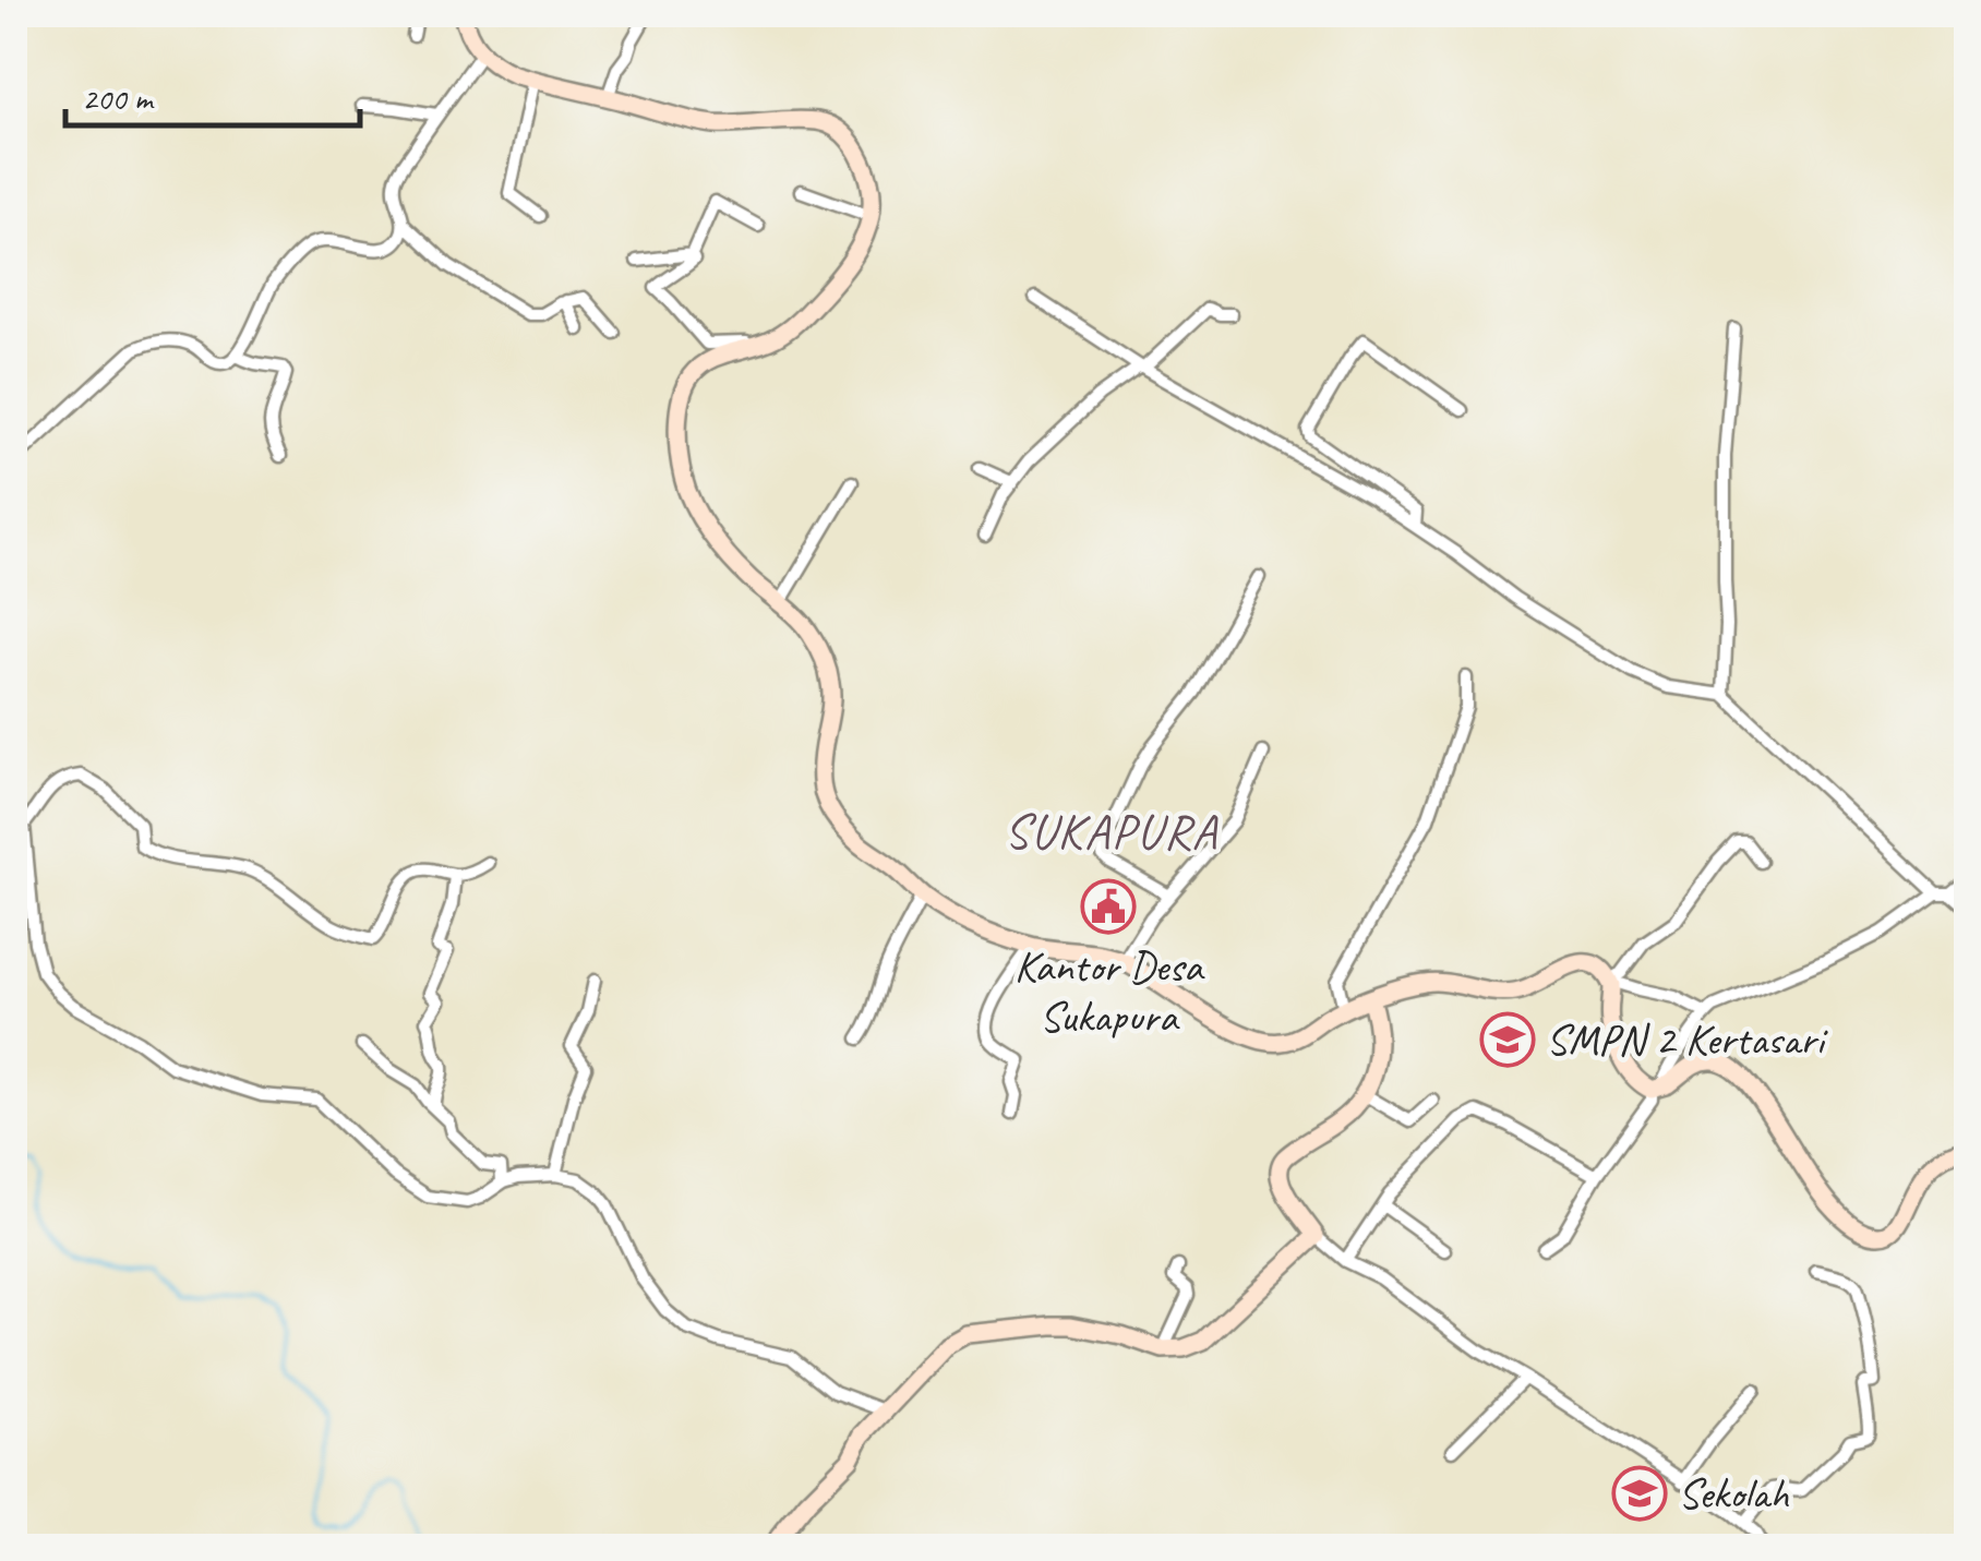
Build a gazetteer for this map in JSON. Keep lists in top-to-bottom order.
{
  "districts": ["SUKAPURA"],
  "places": {
    "public building": ["Kantor Desa Sukapura"],
    "school or university": ["SMPN 2 Kertasari", "Sekolah"]
  },
  "scale_bar": "200 m"
}
